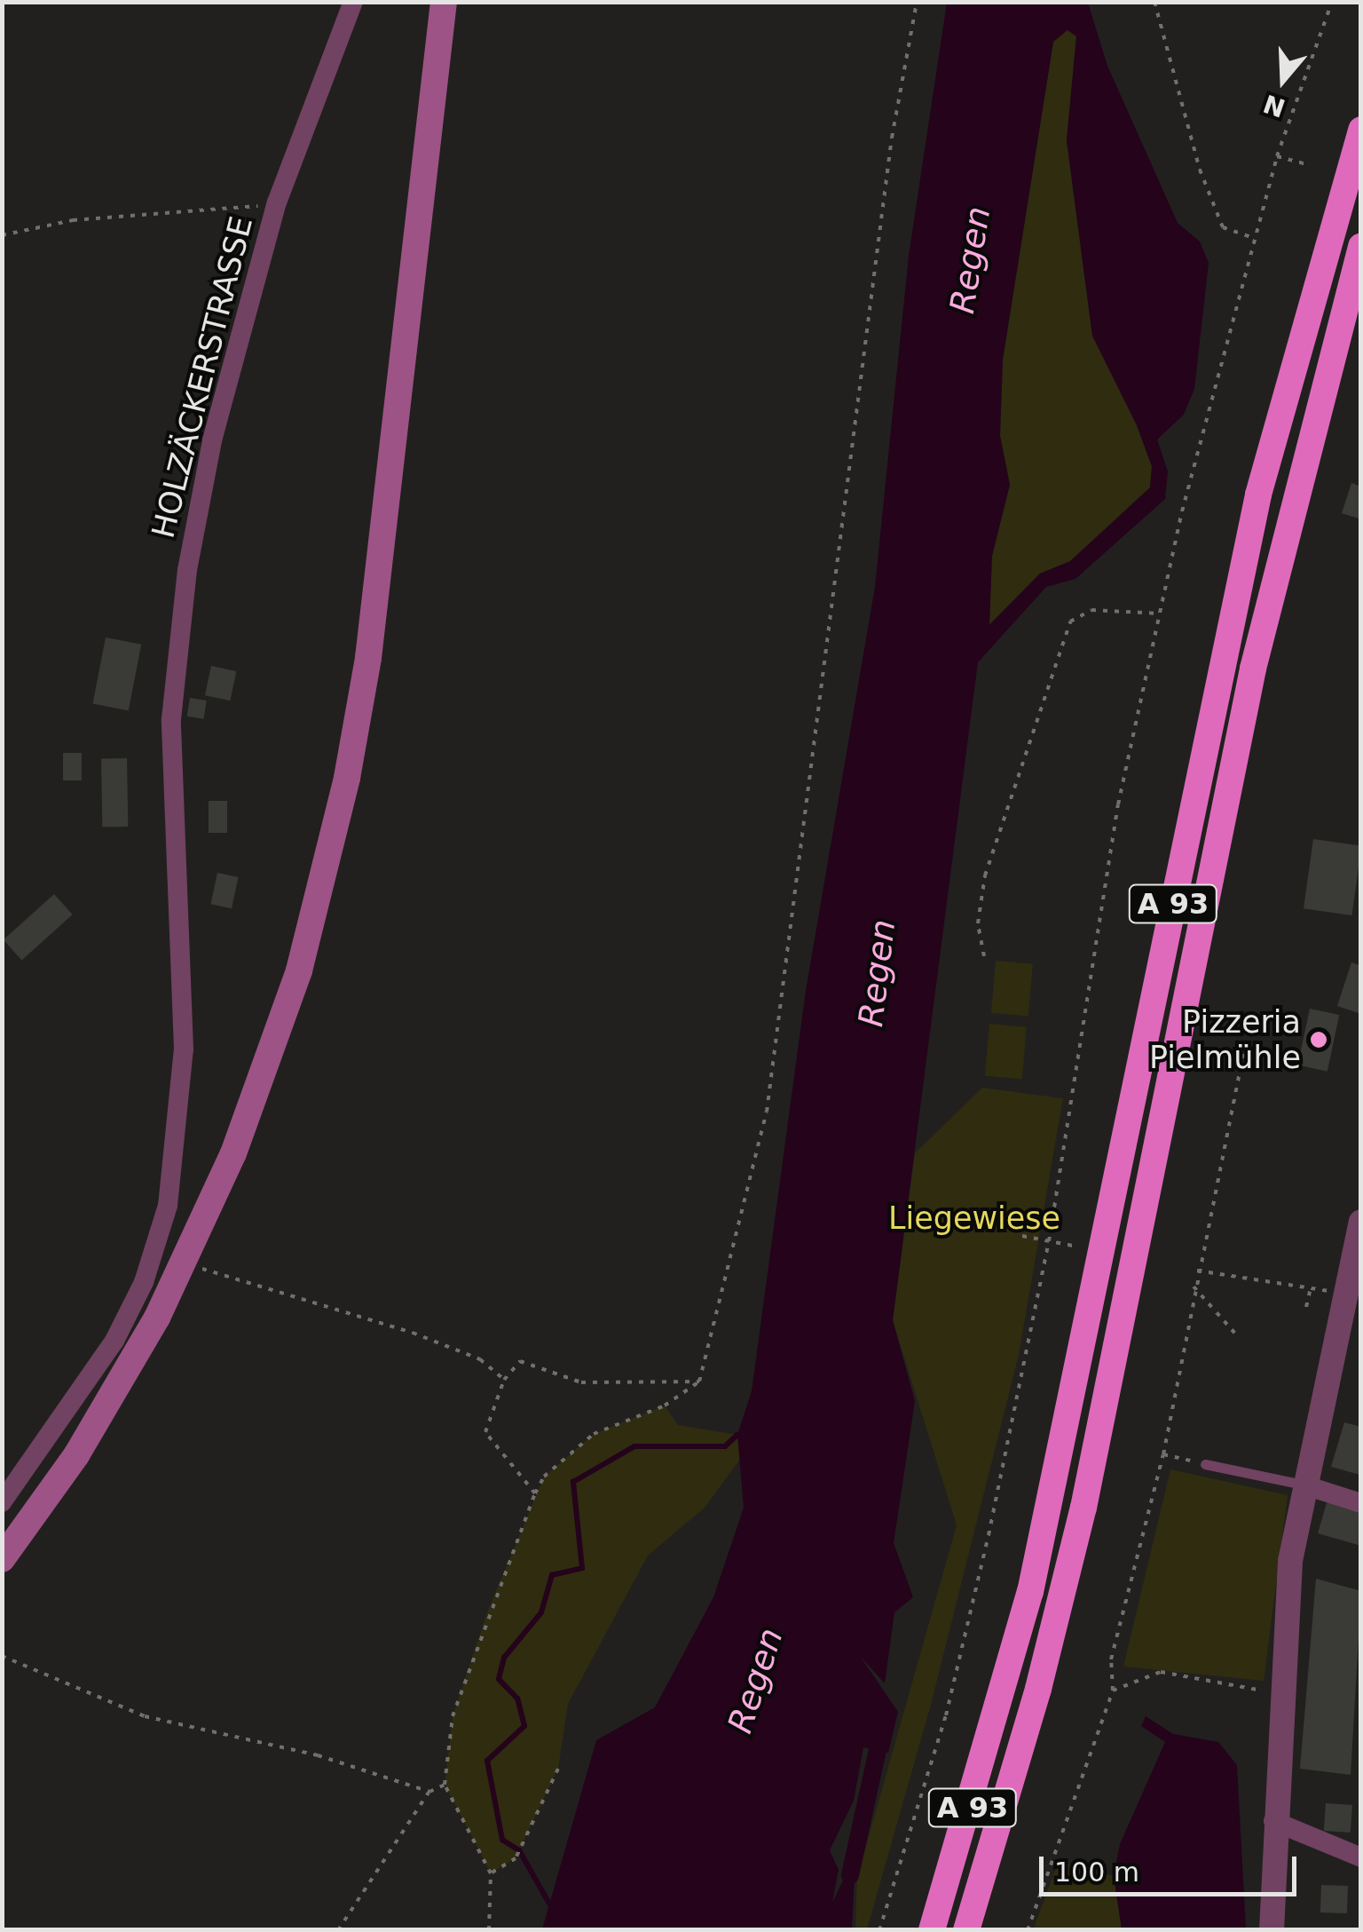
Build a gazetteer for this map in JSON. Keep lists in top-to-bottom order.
{
  "streets": {
    "highway": ["A 93"],
    "street": ["HOLZÄCKERSTRASSE"]
  },
  "water": ["Regen"],
  "parks": ["Liegewiese"],
  "places": ["Pizzeria Pielmühle"],
  "scale_bar": "100 m",
  "north": "bottom"
}
